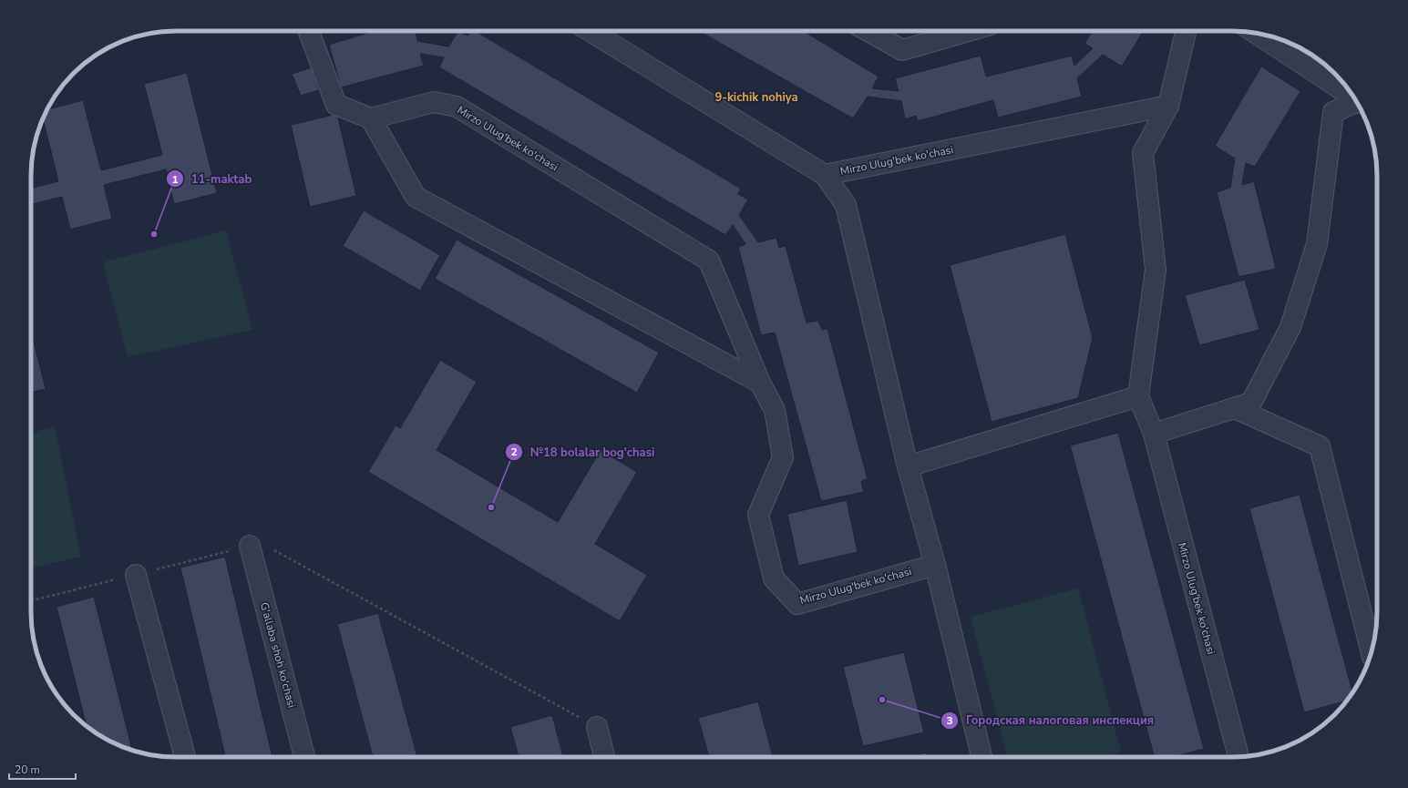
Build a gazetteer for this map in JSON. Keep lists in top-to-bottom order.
{
  "streets": {
    "street": ["Mirzo Ulug'bek ko'chasi", "G'allaba shoh ko'chasi"]
  },
  "districts": ["9-kichik nohiya"],
  "places": ["11-maktab", "№18 bolalar bog'chasi", "Городская налоговая инспекция"],
  "scale_bar": "20 m"
}
